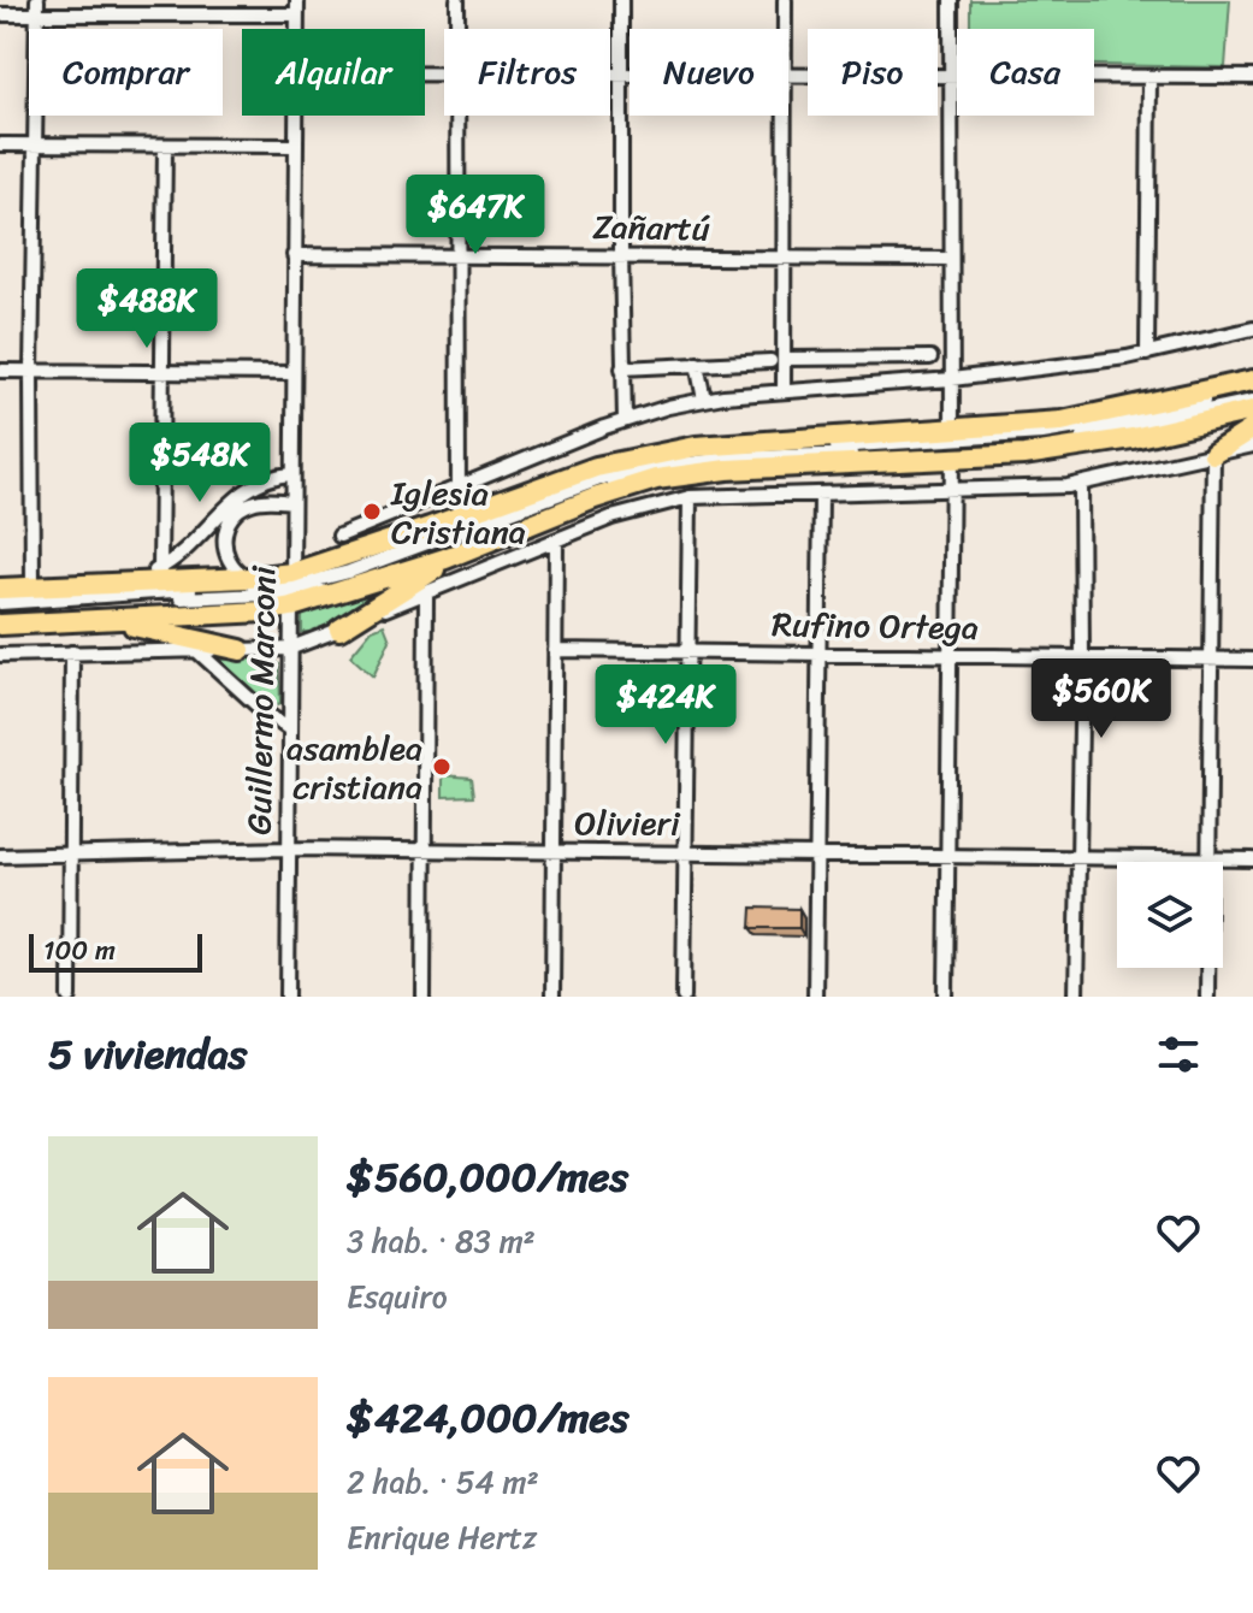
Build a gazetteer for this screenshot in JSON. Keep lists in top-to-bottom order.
{
  "streets": {
    "street": [
      "Zañartú",
      "Rufino Ortega",
      "Guillermo Marconi",
      "Olivieri"
    ]
  },
  "crossings": [
    ["Zañartú", "Guillermo Marconi"],
    ["Guillermo Marconi", "Olivieri"]
  ],
  "places": ["Iglesia Cristiana", "asamblea cristiana"],
  "scale_bar": "100 m",
  "page": {
    "chip": [
      "Comprar",
      "Alquilar",
      "Filtros",
      "Nuevo",
      "Piso",
      "Casa"
    ],
    "price": [
      "$647K",
      "$488K",
      "$548K",
      "$560K",
      "$424K"
    ],
    "scale": "100 m",
    "heading": "5 viviendas",
    "list": [
      {
        "name": "$560,000/mes",
        "note": "3 hab. · 83 m² · Esquiro"
      },
      {
        "name": "$424,000/mes",
        "note": "2 hab. · 54 m² · Enrique Hertz"
      }
    ]
  }
}
